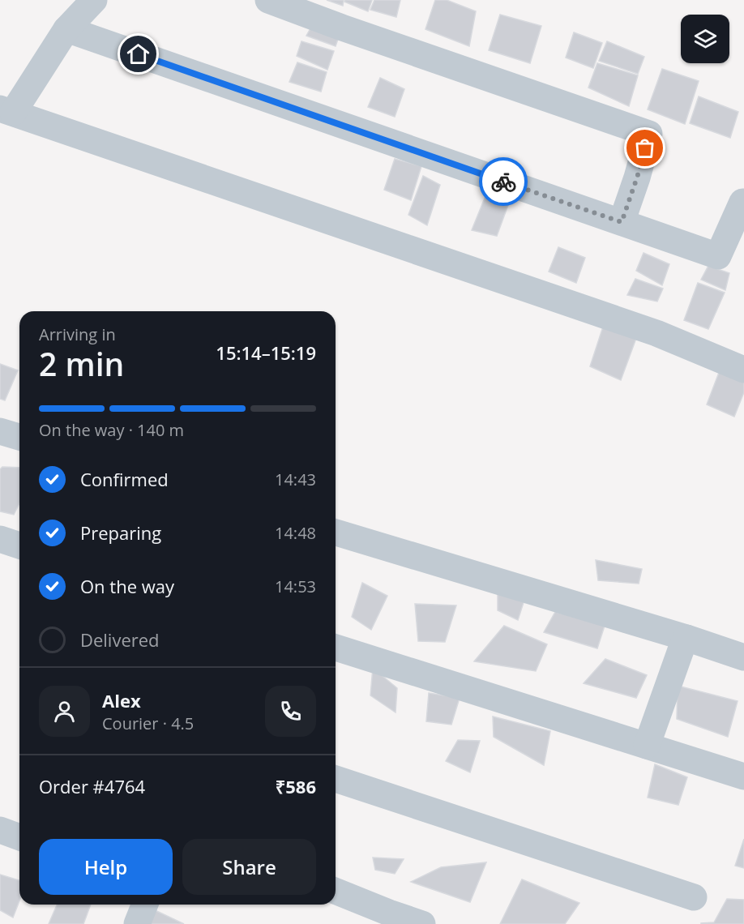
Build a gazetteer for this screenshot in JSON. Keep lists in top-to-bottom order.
{
  "page": {
    "heading": ["2 min", "Arriving in", "15:14–15:19"],
    "panel": [
      "Alex",
      "Courier · 4.5",
      "Order #4764",
      "₹586"
    ],
    "bar": "On the way · 140 m",
    "list": [
      ["Confirmed", "14:43"],
      ["Preparing", "14:48"],
      ["On the way", "14:53"],
      "Delivered"
    ],
    "buttons": ["Help", "Share"]
  }
}
